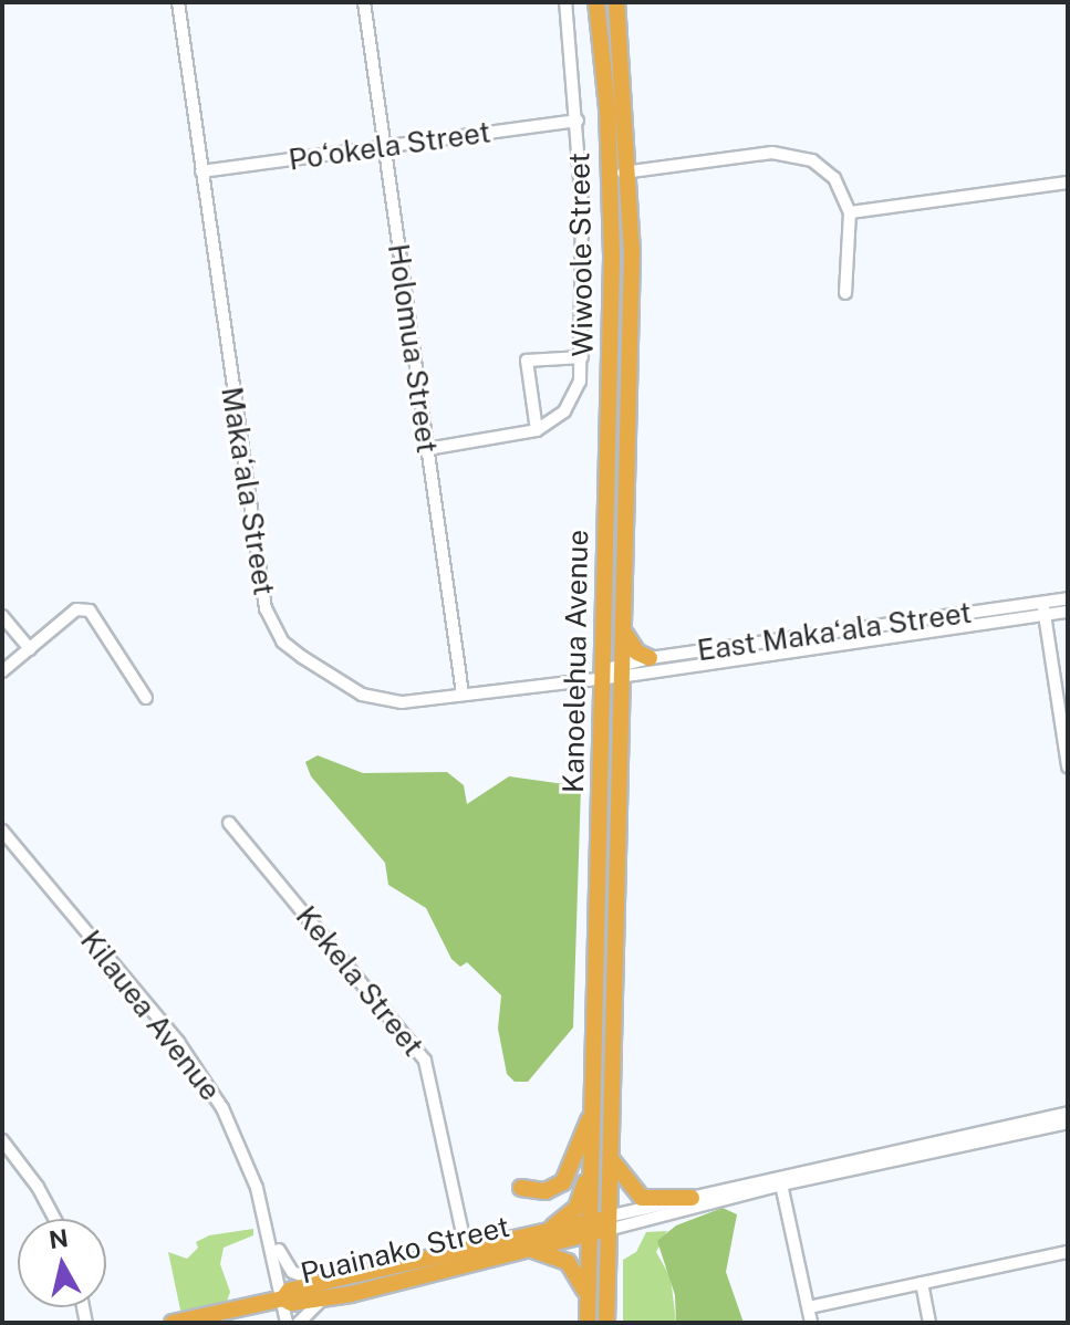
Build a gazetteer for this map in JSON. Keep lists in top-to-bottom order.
{
  "streets": {
    "highway": ["Kanoelehua Avenue", "Puainako Street"],
    "street": [
      "Po‘okela Street",
      "Wiwoole Street",
      "Holomua Street",
      "Maka‘ala Street",
      "East Makaʻala Street",
      "Kekela Street",
      "Kilauea Avenue"
    ]
  },
  "crossings": [
    ["Po‘okela Street", "Wiwoole Street"],
    ["Po‘okela Street", "Holomua Street"],
    ["Po‘okela Street", "Maka‘ala Street"],
    ["Holomua Street", "Maka‘ala Street"],
    ["Maka‘ala Street", "East Makaʻala Street"],
    ["Maka‘ala Street", "Kanoelehua Avenue"],
    ["East Makaʻala Street", "Kanoelehua Avenue"],
    ["Kanoelehua Avenue", "Puainako Street"],
    ["Kekela Street", "Puainako Street"],
    ["Kilauea Avenue", "Puainako Street"]
  ],
  "north": "top"
}
